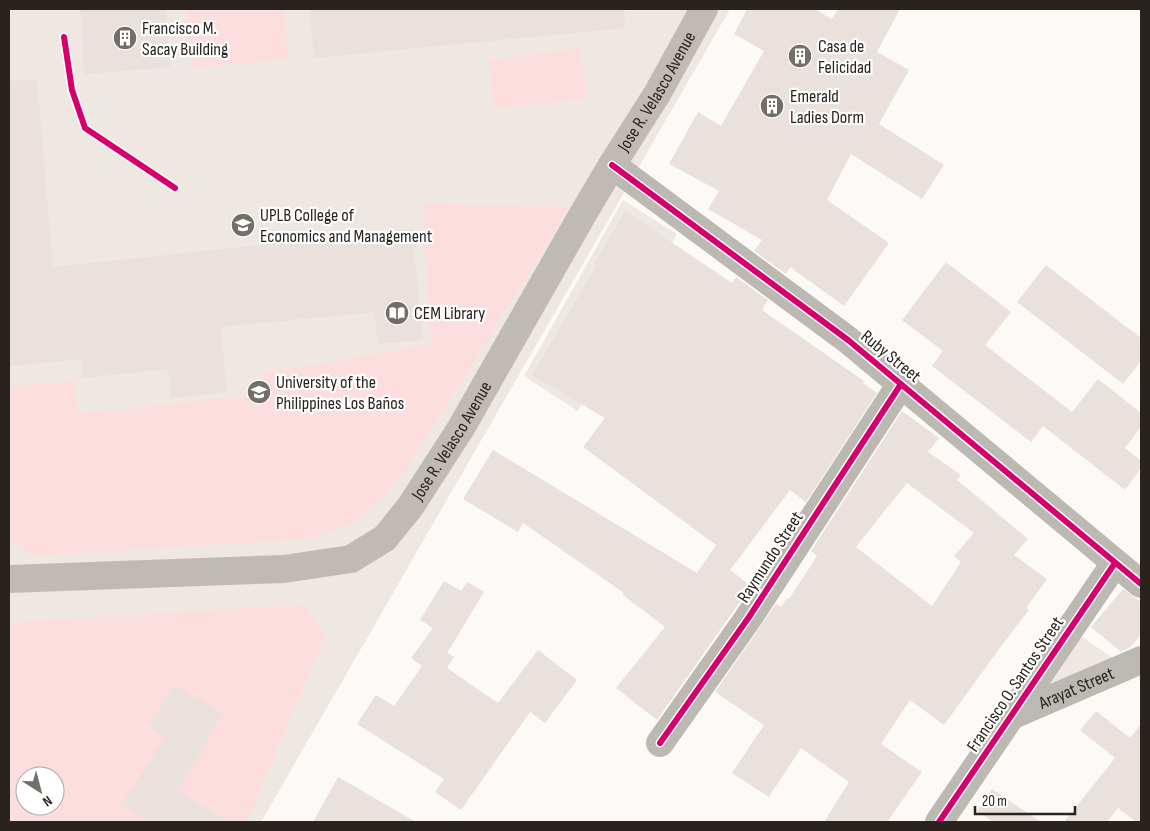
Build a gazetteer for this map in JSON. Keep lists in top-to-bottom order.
{
  "streets": {
    "main road": ["Jose R. Velasco Avenue"],
    "street": [
      "Ruby Street",
      "Raymundo Street",
      "Francisco O. Santos Street",
      "Arayat Street"
    ]
  },
  "crossings": [
    ["Jose R. Velasco Avenue", "Ruby Street"],
    ["Ruby Street", "Raymundo Street"],
    ["Ruby Street", "Francisco O. Santos Street"],
    ["Francisco O. Santos Street", "Arayat Street"]
  ],
  "places": {
    "building": ["Francisco M. Sacay Building", "Casa de Felicidad", "Emerald Ladies Dorm"],
    "school or university": ["UPLB College of Economics and Management", "University of the Philippines Los Baños"],
    "library": ["CEM Library"]
  },
  "scale_bar": "20 m",
  "north": "bottom right"
}
